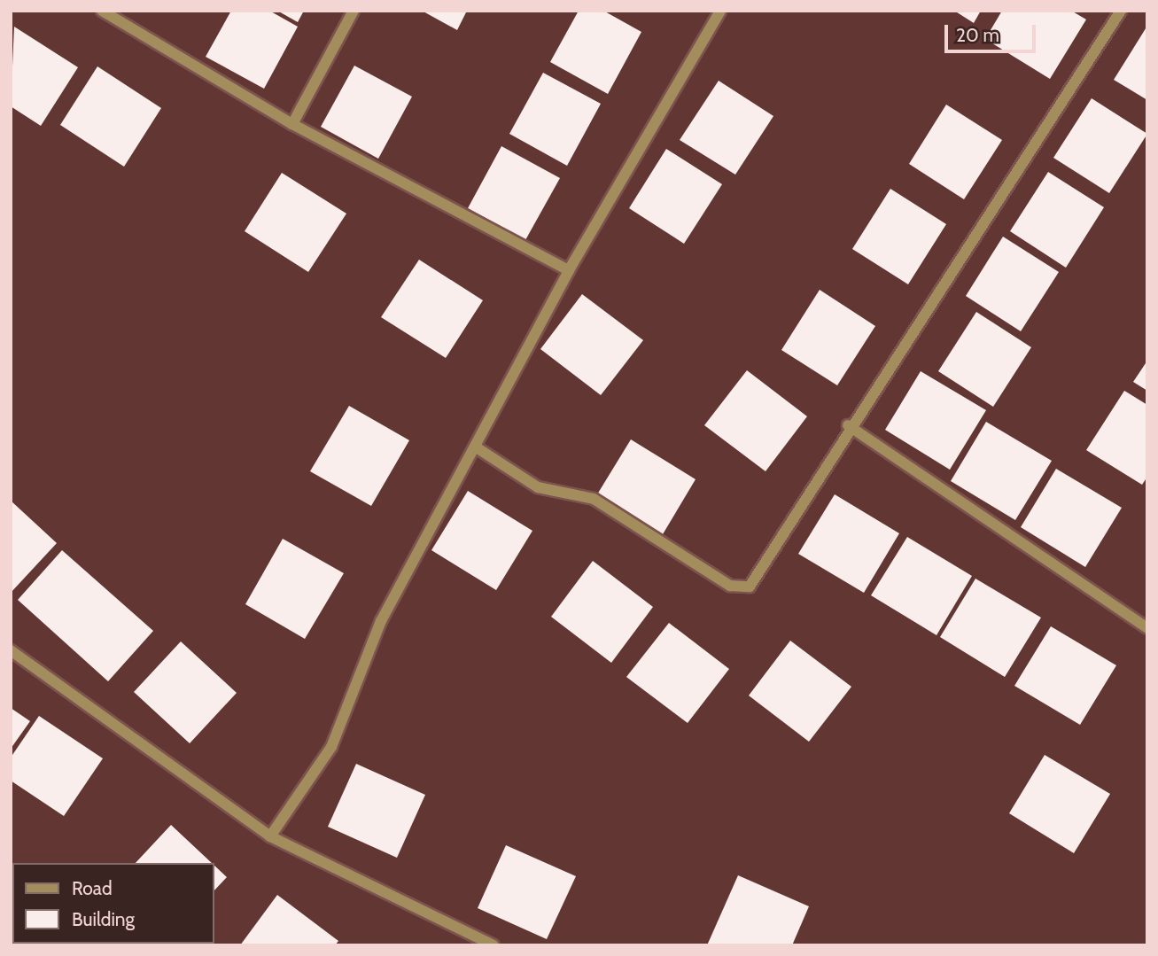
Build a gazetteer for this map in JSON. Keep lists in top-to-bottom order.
{
  "legend": ["Road", "Building"],
  "scale_bar": "20 m"
}
